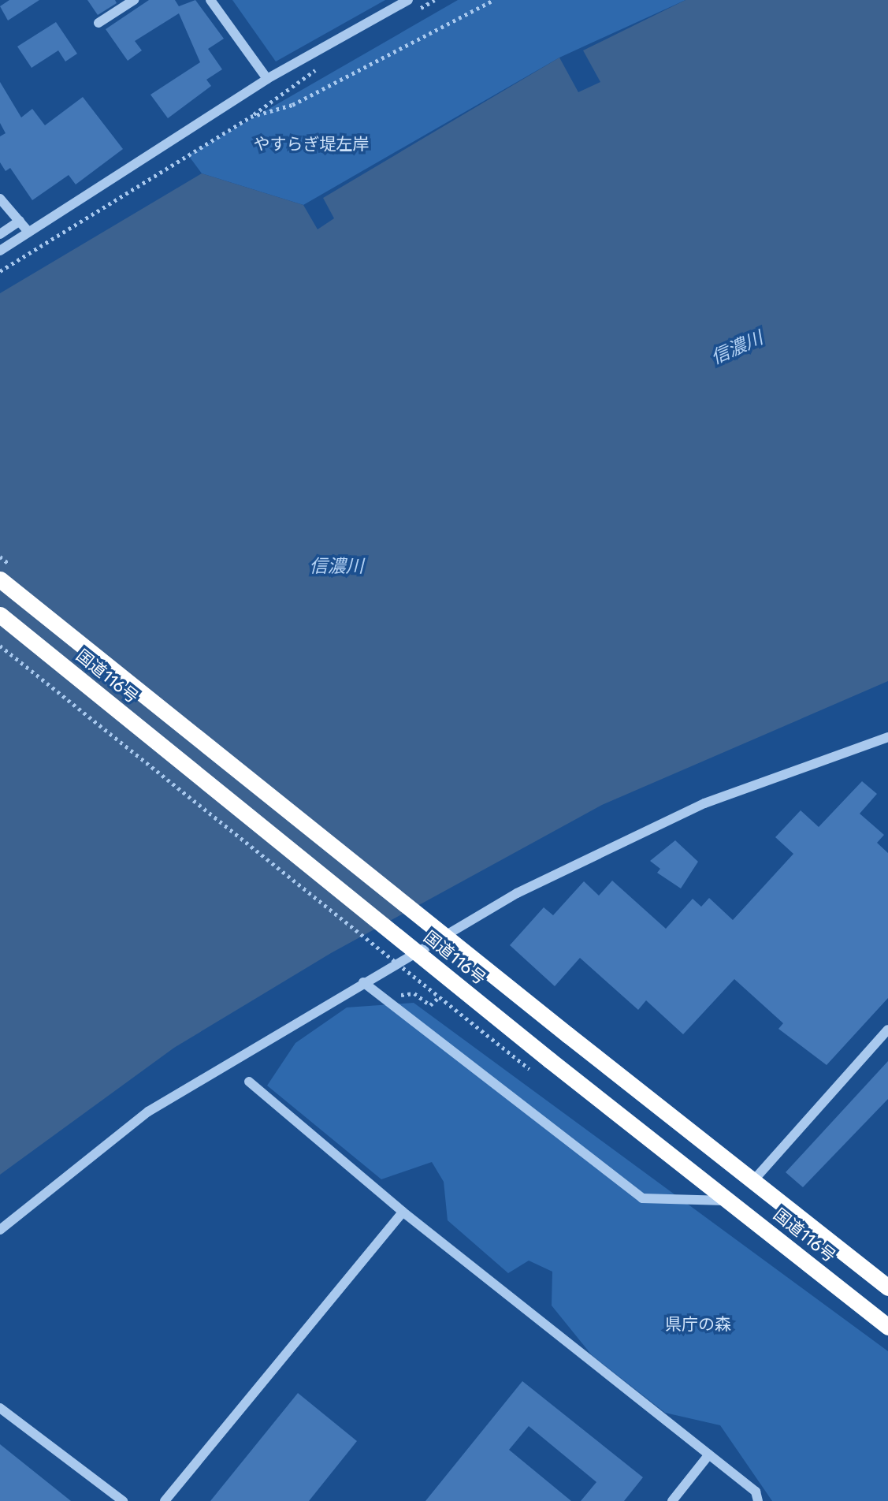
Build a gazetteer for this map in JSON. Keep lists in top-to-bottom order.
{
  "streets": {
    "highway": ["国道116号"]
  },
  "water": ["信濃川"],
  "parks": ["やすらぎ堤左岸", "県庁の森"]
}
